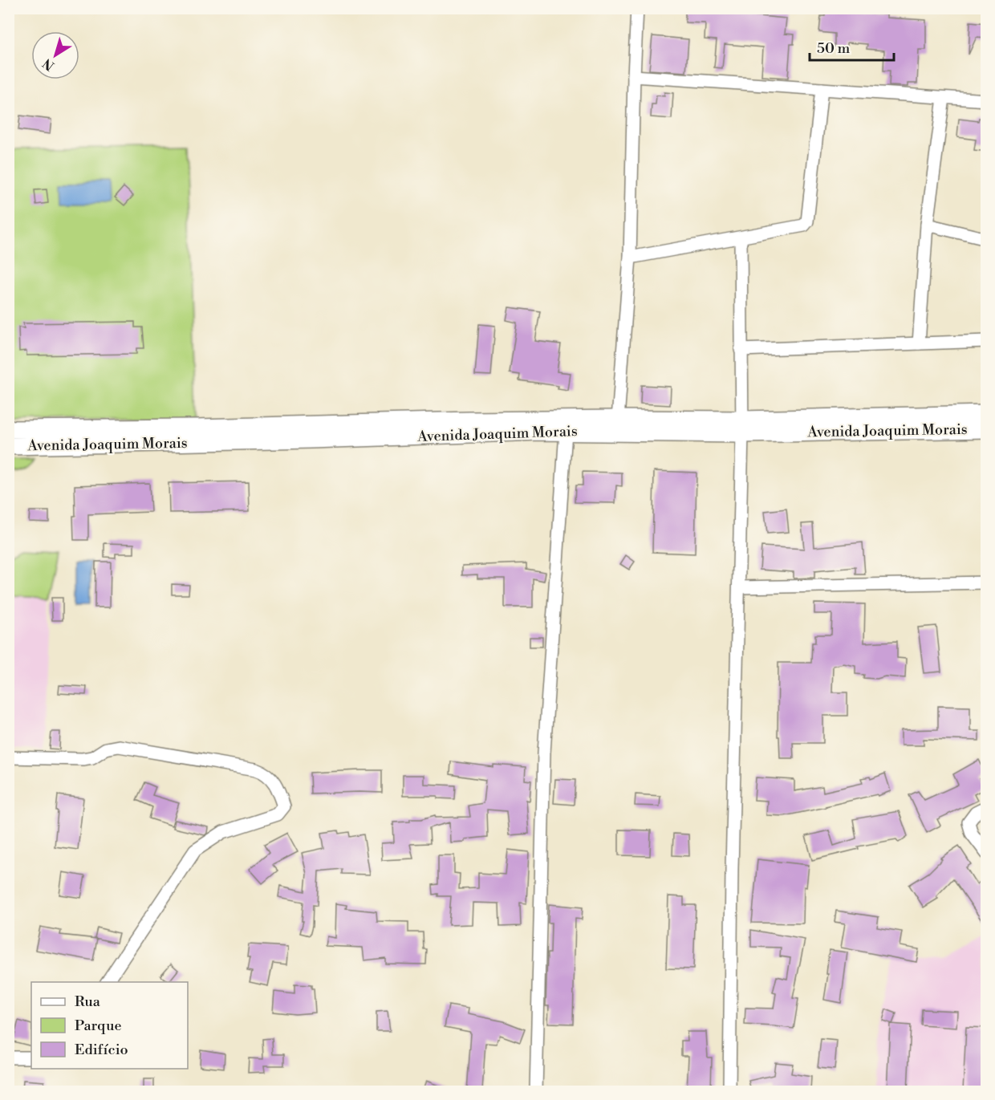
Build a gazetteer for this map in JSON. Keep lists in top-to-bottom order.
{
  "streets": {
    "street": ["Avenida Joaquim Morais"]
  },
  "legend": ["Rua", "Parque", "Edifício"],
  "scale_bar": "50 m",
  "north": "bottom left"
}
